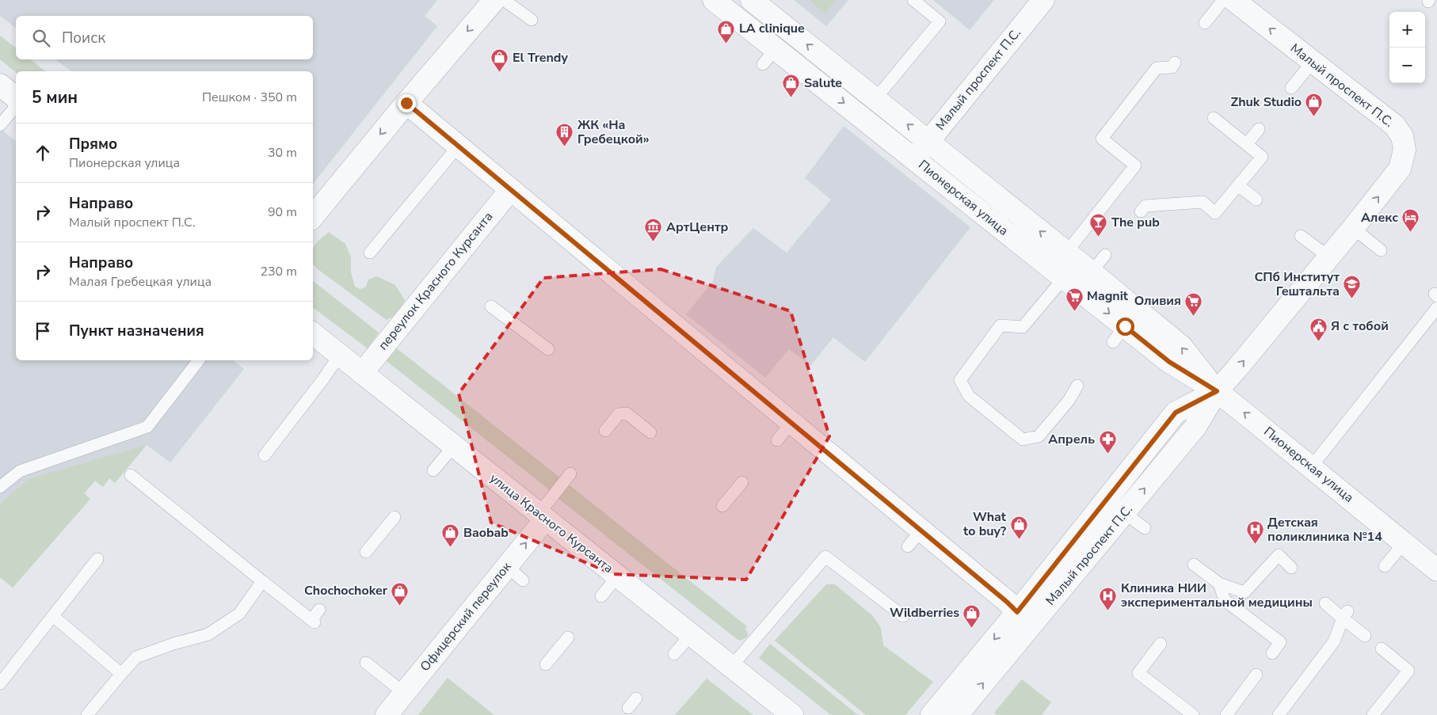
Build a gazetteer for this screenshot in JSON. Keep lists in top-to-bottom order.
{
  "streets": {
    "street": [
      "Малый проспект П.С.",
      "Пионерская улица",
      "переулок Красного Курсанта",
      "улица Красного Курсанта",
      "Офицерский переулок"
    ]
  },
  "crossings": [
    ["Малый проспект П.С.", "Пионерская улица"],
    ["переулок Красного Курсанта", "улица Красного Курсанта"],
    ["улица Красного Курсанта", "Офицерский переулок"]
  ],
  "places": {
    "shop": [
      "LA clinique",
      "El Trendy",
      "Salute",
      "Zhuk Studio",
      "What to buy?",
      "Baobab",
      "Chochochoker",
      "Wildberries"
    ],
    "building": ["ЖК «На Гребецкой»"],
    "hotel": ["Алекс"],
    "bar": ["The pub"],
    "museum": ["АртЦентр"],
    "school or university": ["СПб Институт Гештальта"],
    "supermarket": ["Magnit", "Оливия"],
    "public building": ["Я с тобой"],
    "pharmacy": ["Апрель"],
    "hospital": ["Детская поликлиника №14", "Клиника НИИ экспериментальной медицины"]
  },
  "page": {
    "map_buttons": ["+", "−"],
    "search": "Поиск",
    "heading": ["5 мин", "Пешком · 350 m"],
    "list": [
      ["Прямо", "Пионерская улица", "30 m"],
      ["Направо", "Малый проспект П.С.", "90 m"],
      ["Направо", "Малая Гребецкая улица", "230 m"],
      "Пункт назначения"
    ]
  }
}
